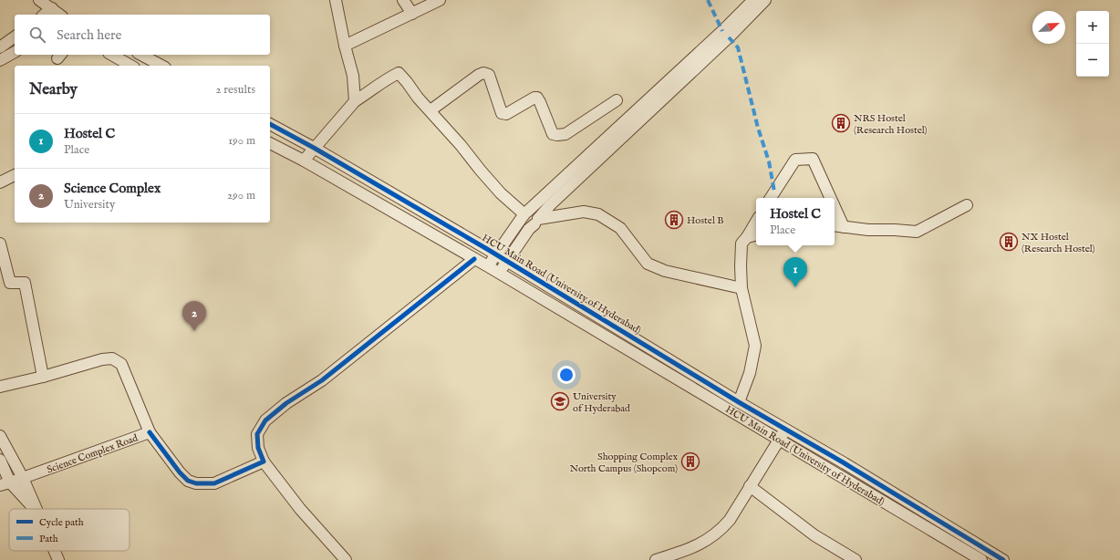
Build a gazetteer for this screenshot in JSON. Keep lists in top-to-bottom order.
{
  "streets": {
    "street": ["HCU Main Road (University of Hyderabad)", "Science Complex Road"]
  },
  "places": {
    "building": [
      "NRS Hostel (Research Hostel)",
      "Hostel B",
      "NX Hostel (Research Hostel)",
      "Shopping Complex North Campus (Shopcom)"
    ],
    "school or university": ["University of Hyderabad"]
  },
  "legend": ["Cycle path", "Path"],
  "north": "top right",
  "page": {
    "map_buttons": ["+", "−"],
    "search": "Search here",
    "heading": ["Nearby", "2 results"],
    "list": [
      {
        "mark": "1",
        "name": "Hostel C",
        "note": "Place",
        "value": "190 m"
      },
      {
        "mark": "2",
        "name": "Science Complex",
        "note": "University",
        "value": "290 m"
      }
    ],
    "popup": ["Hostel C", "Place"],
    "pins": ["1", "2"]
  }
}
